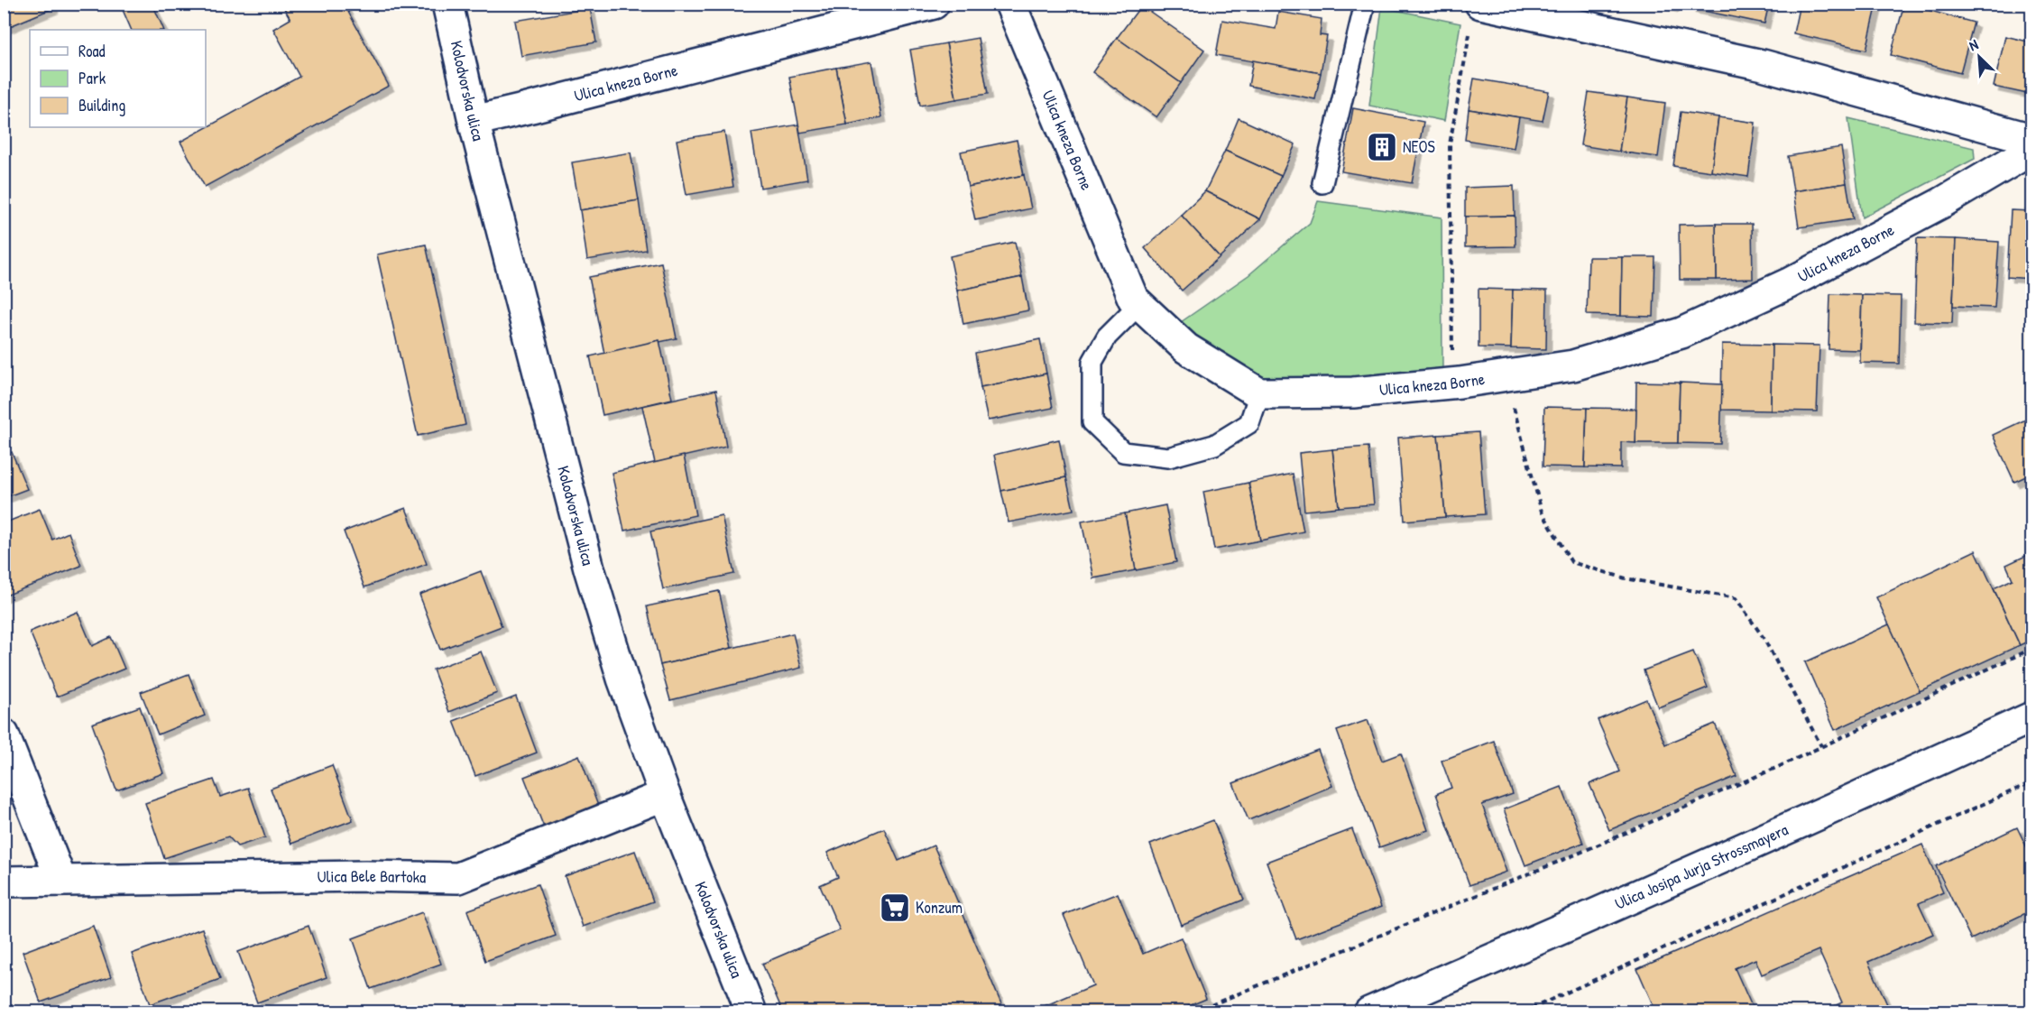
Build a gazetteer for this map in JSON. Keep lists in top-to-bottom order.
{
  "streets": {
    "street": [
      "Ulica kneza Borne",
      "Kolodvorska ulica",
      "Ulica Josipa Jurja Strossmayera",
      "Ulica Bele Bartoka"
    ]
  },
  "crossings": [
    ["Ulica kneza Borne", "Kolodvorska ulica"],
    ["Kolodvorska ulica", "Ulica Bele Bartoka"]
  ],
  "places": {
    "building": ["NEOS"],
    "supermarket": ["Konzum"]
  },
  "legend": ["Road", "Park", "Building"],
  "north": "top left"
}
